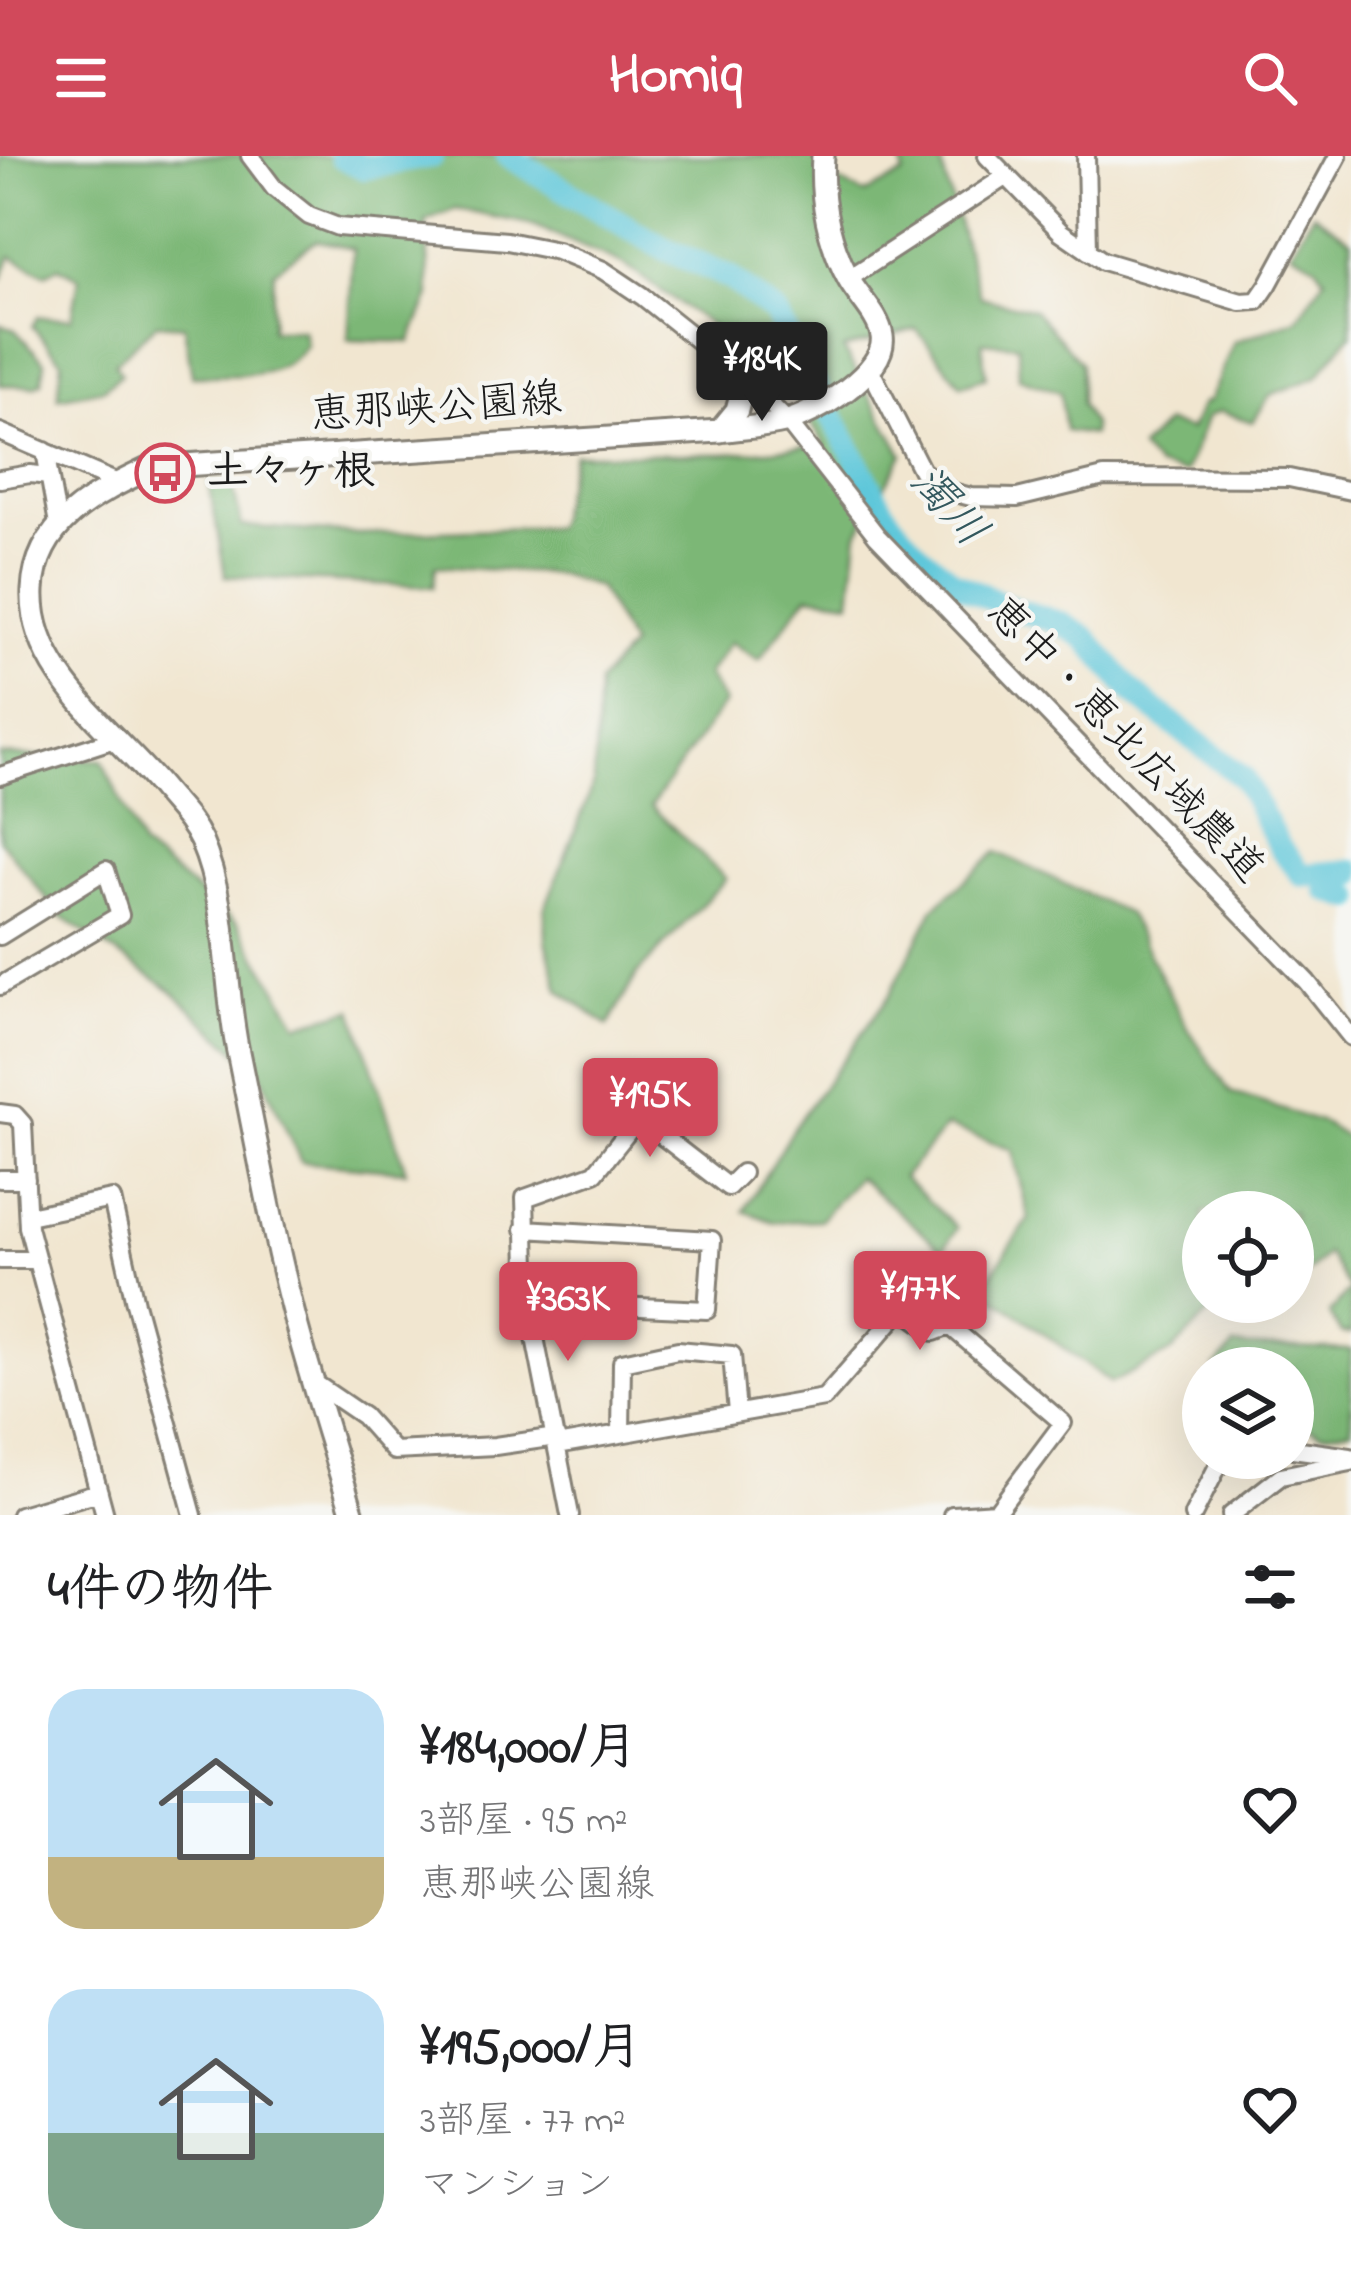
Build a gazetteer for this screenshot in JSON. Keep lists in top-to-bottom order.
{
  "streets": {
    "main road": ["恵那峡公園線"],
    "street": ["恵中・恵北広域農道"]
  },
  "crossings": [
    ["恵那峡公園線", "恵中・恵北広域農道"]
  ],
  "water": ["濁川"],
  "places": {
    "bus stop": ["土々ヶ根"]
  },
  "page": {
    "header": "Homiq",
    "price": [
      "¥184K",
      "¥195K",
      "¥177K",
      "¥363K"
    ],
    "heading": "4件の物件",
    "list": [
      {
        "name": "¥184,000/月",
        "note": "3部屋 · 95 m² · 恵那峡公園線"
      },
      {
        "name": "¥195,000/月",
        "note": "3部屋 · 77 m² · マンション"
      }
    ]
  }
}
